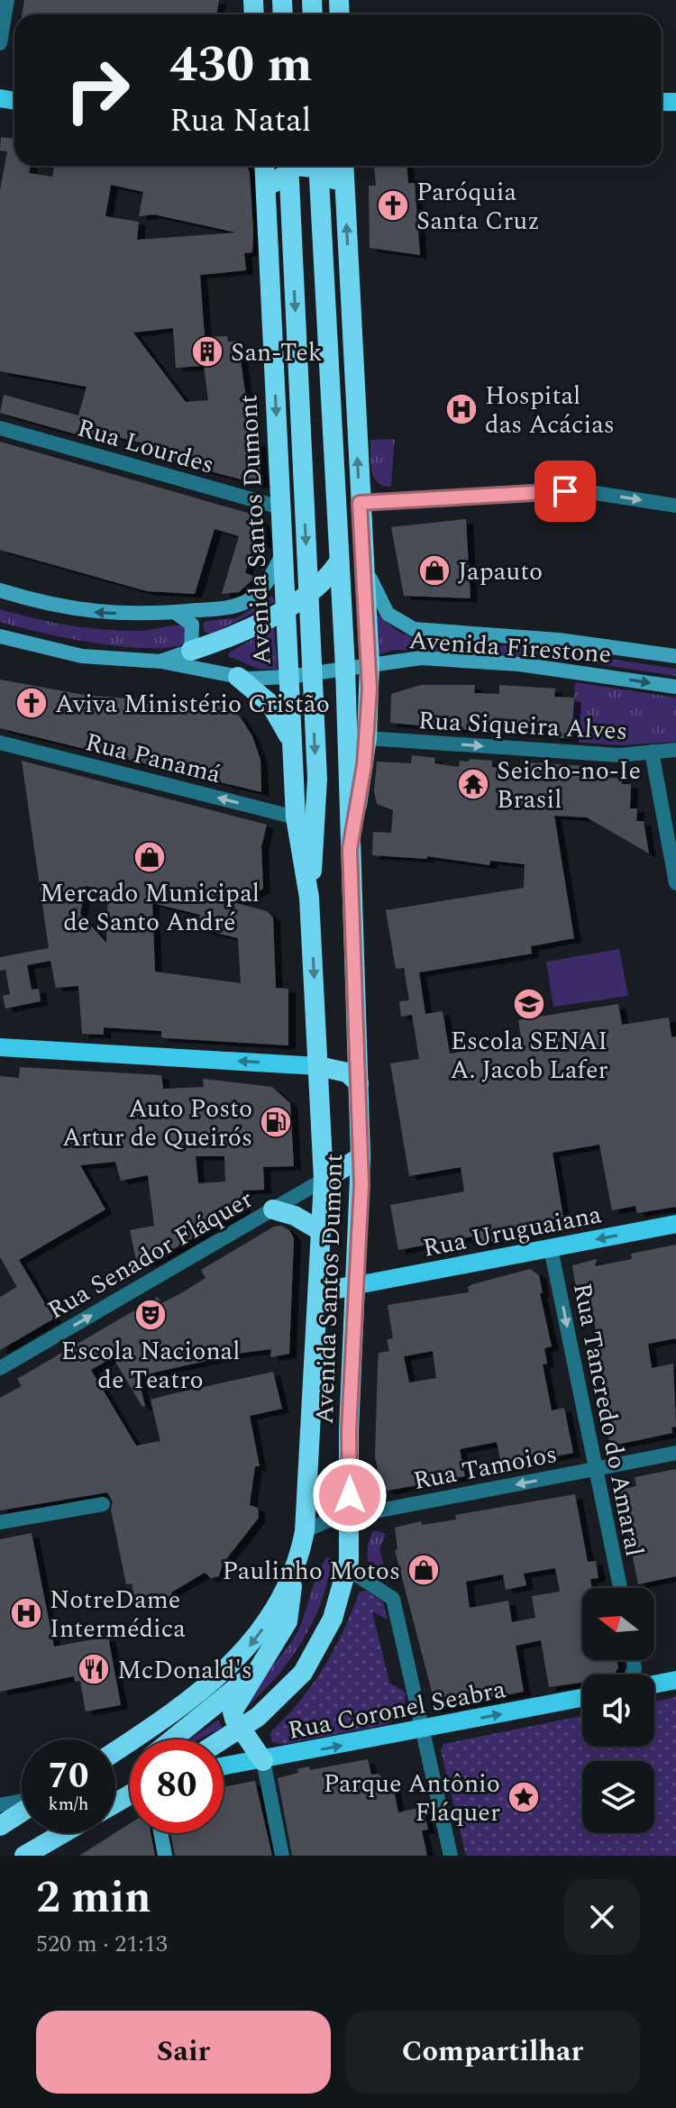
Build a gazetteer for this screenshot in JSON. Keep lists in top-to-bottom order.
{
  "streets": {
    "highway": ["Avenida Santos Dumont"],
    "main road": ["Avenida Firestone", "Rua Uruguaiana", "Rua Coronel Seabra"],
    "street": [
      "Rua Lourdes",
      "Rua Siqueira Alves",
      "Rua Panamá",
      "Rua Senador Fláquer",
      "Rua Tancredo do Amaral",
      "Rua Tamoios"
    ]
  },
  "crossings": [
    ["Rua Lourdes", "Avenida Santos Dumont"],
    ["Avenida Santos Dumont", "Avenida Firestone"],
    ["Avenida Santos Dumont", "Rua Siqueira Alves"],
    ["Avenida Santos Dumont", "Rua Panamá"],
    ["Avenida Santos Dumont", "Rua Uruguaiana"],
    ["Avenida Santos Dumont", "Rua Senador Fláquer"],
    ["Avenida Santos Dumont", "Rua Tamoios"],
    ["Rua Uruguaiana", "Rua Tancredo do Amaral"],
    ["Rua Tancredo do Amaral", "Rua Tamoios"]
  ],
  "one_way": [
    "Rua Siqueira Alves",
    "Rua Panamá",
    "Rua Uruguaiana",
    "Rua Senador Fláquer",
    "Rua Tancredo do Amaral",
    "Rua Tamoios",
    "Rua Coronel Seabra"
  ],
  "places": {
    "church": ["Paróquia Santa Cruz", "Aviva Ministério Cristão"],
    "building": ["San-Tek"],
    "hospital": ["Hospital das Acácias", "NotreDame Intermédica"],
    "shop": ["Japauto", "Mercado Municipal de Santo André", "Paulinho Motos"],
    "temple": ["Seicho-no-Ie Brasil"],
    "school or university": ["Escola SENAI A. Jacob Lafer"],
    "fuel station": ["Auto Posto Artur de Queirós"],
    "theatre": ["Escola Nacional de Teatro"],
    "restaurant": ["McDonald's"],
    "place": ["Parque Antônio Fláquer"]
  },
  "north": "left",
  "page": {
    "turn": ["430 m", "Rua Natal"],
    "speed": "70 km/h",
    "limit": "80",
    "heading": ["2 min", "520 m · 21:13"],
    "buttons": ["Sair", "Compartilhar"]
  }
}
